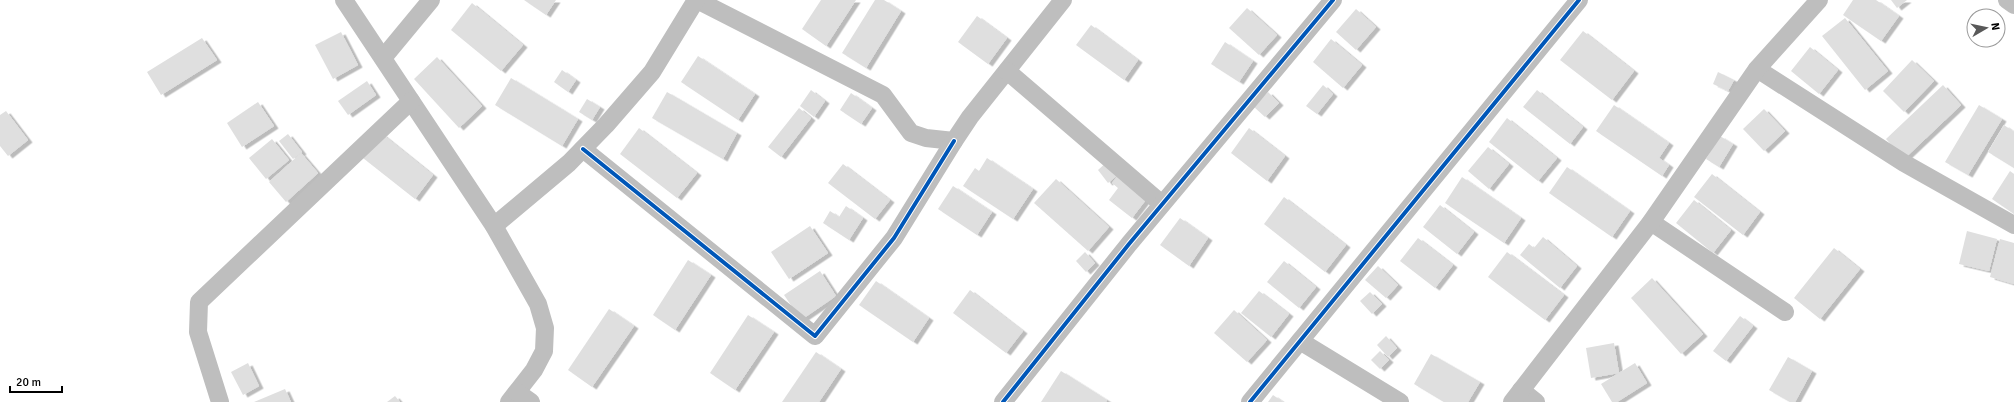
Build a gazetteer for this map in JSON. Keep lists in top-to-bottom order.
{
  "scale_bar": "20 m",
  "north": "right"
}
